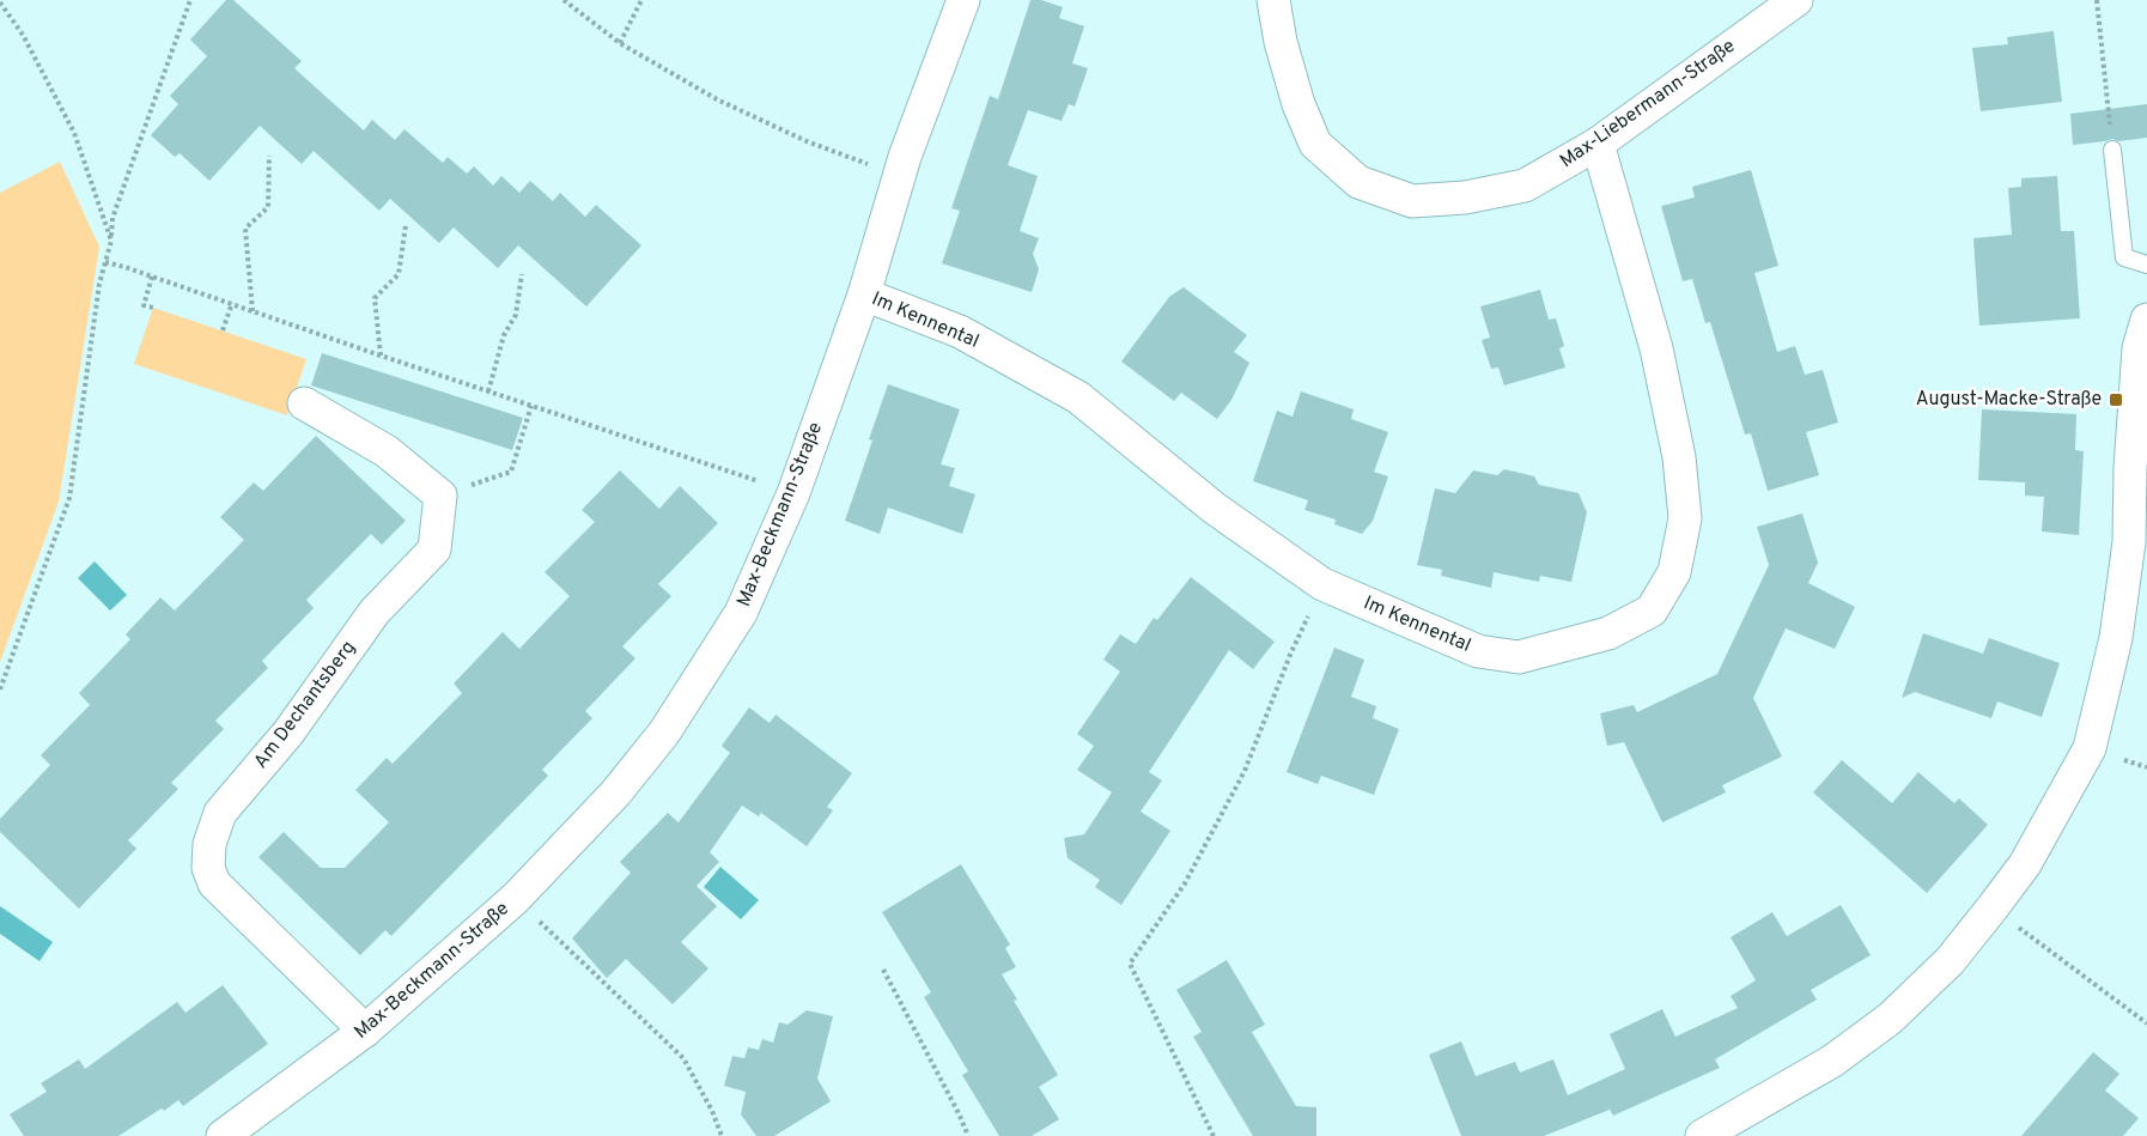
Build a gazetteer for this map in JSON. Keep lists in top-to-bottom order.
{
  "streets": {
    "street": [
      "Max-Liebermann-Straße",
      "Im Kennental",
      "Max-Beckmann-Straße",
      "Am Dechantsberg"
    ]
  },
  "crossings": [
    ["Max-Liebermann-Straße", "Im Kennental"],
    ["Im Kennental", "Max-Beckmann-Straße"],
    ["Max-Beckmann-Straße", "Am Dechantsberg"]
  ],
  "places": {
    "transit": ["August-Macke-Straße"]
  }
}
